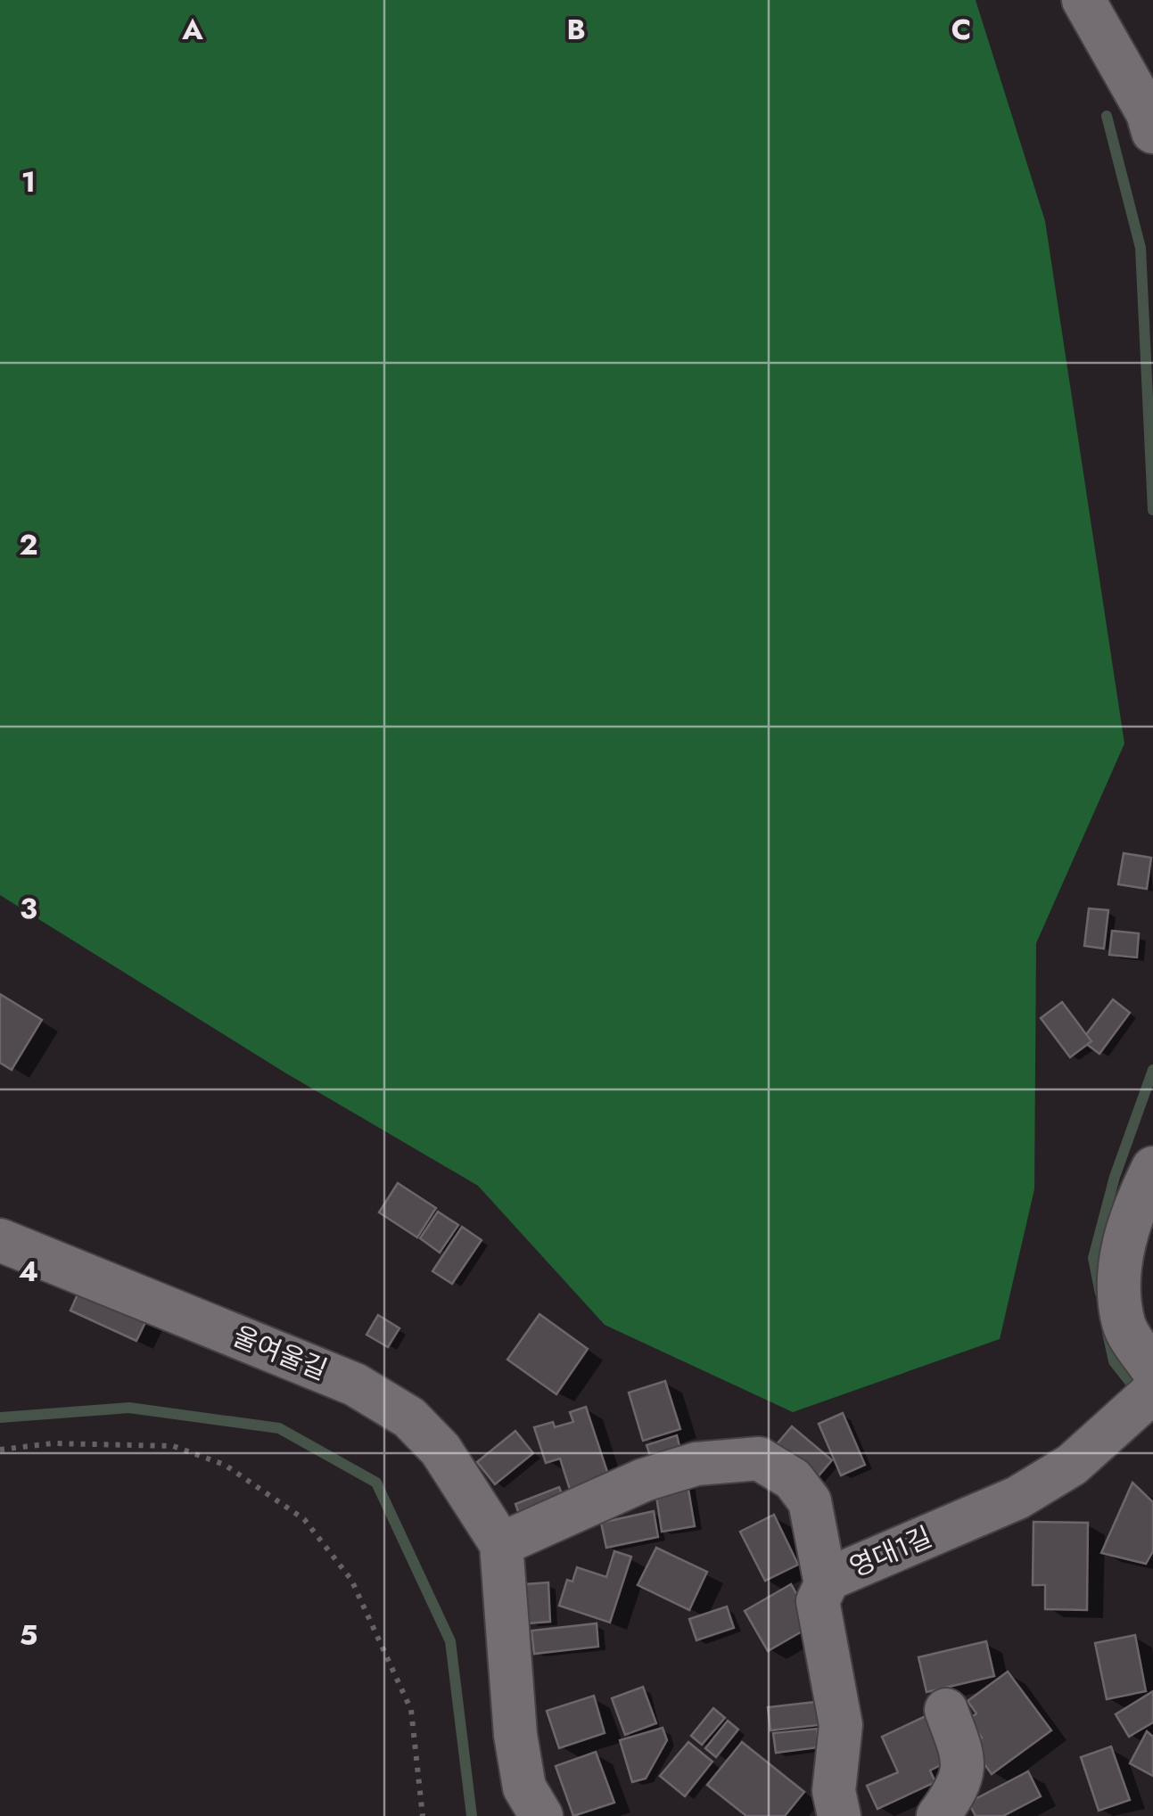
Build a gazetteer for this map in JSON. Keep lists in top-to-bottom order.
{
  "streets": {
    "street": ["울여울길", "영대1길"]
  },
  "grid": {
    "columns": ["A", "B", "C"],
    "rows": [
      "1",
      "2",
      "3",
      "4",
      "5"
    ]
  }
}
